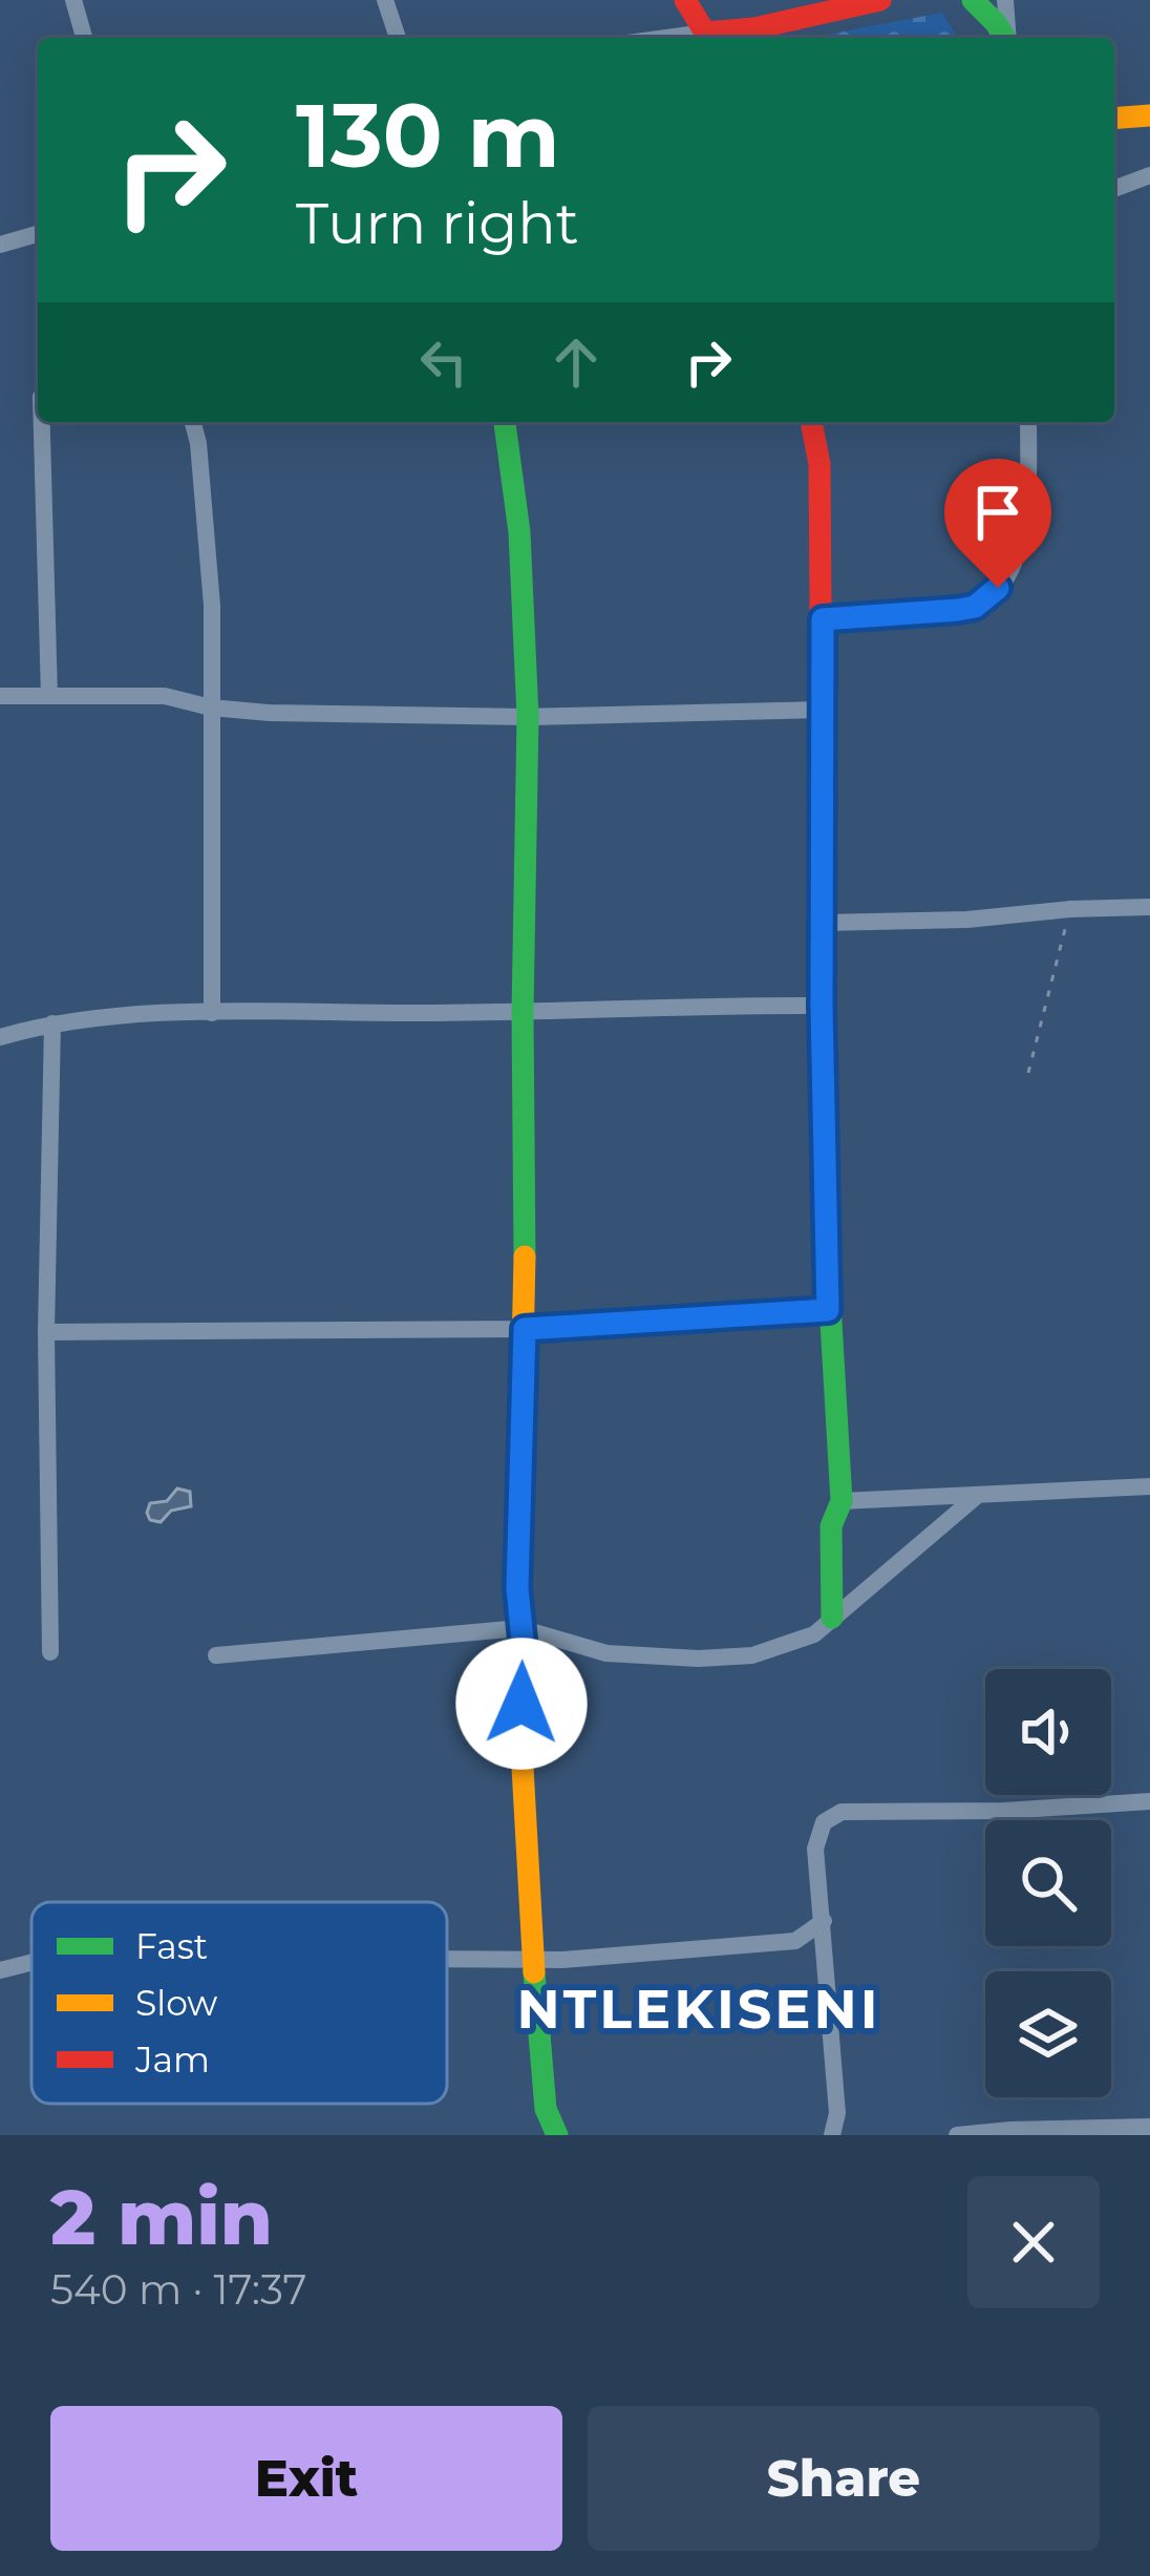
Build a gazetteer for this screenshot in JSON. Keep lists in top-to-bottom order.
{
  "districts": ["NTLEKISENI"],
  "legend": ["Fast", "Slow", "Jam"],
  "page": {
    "turn": ["130 m", "Turn right"],
    "heading": ["2 min", "540 m · 17:37"],
    "buttons": ["Exit", "Share"]
  }
}
